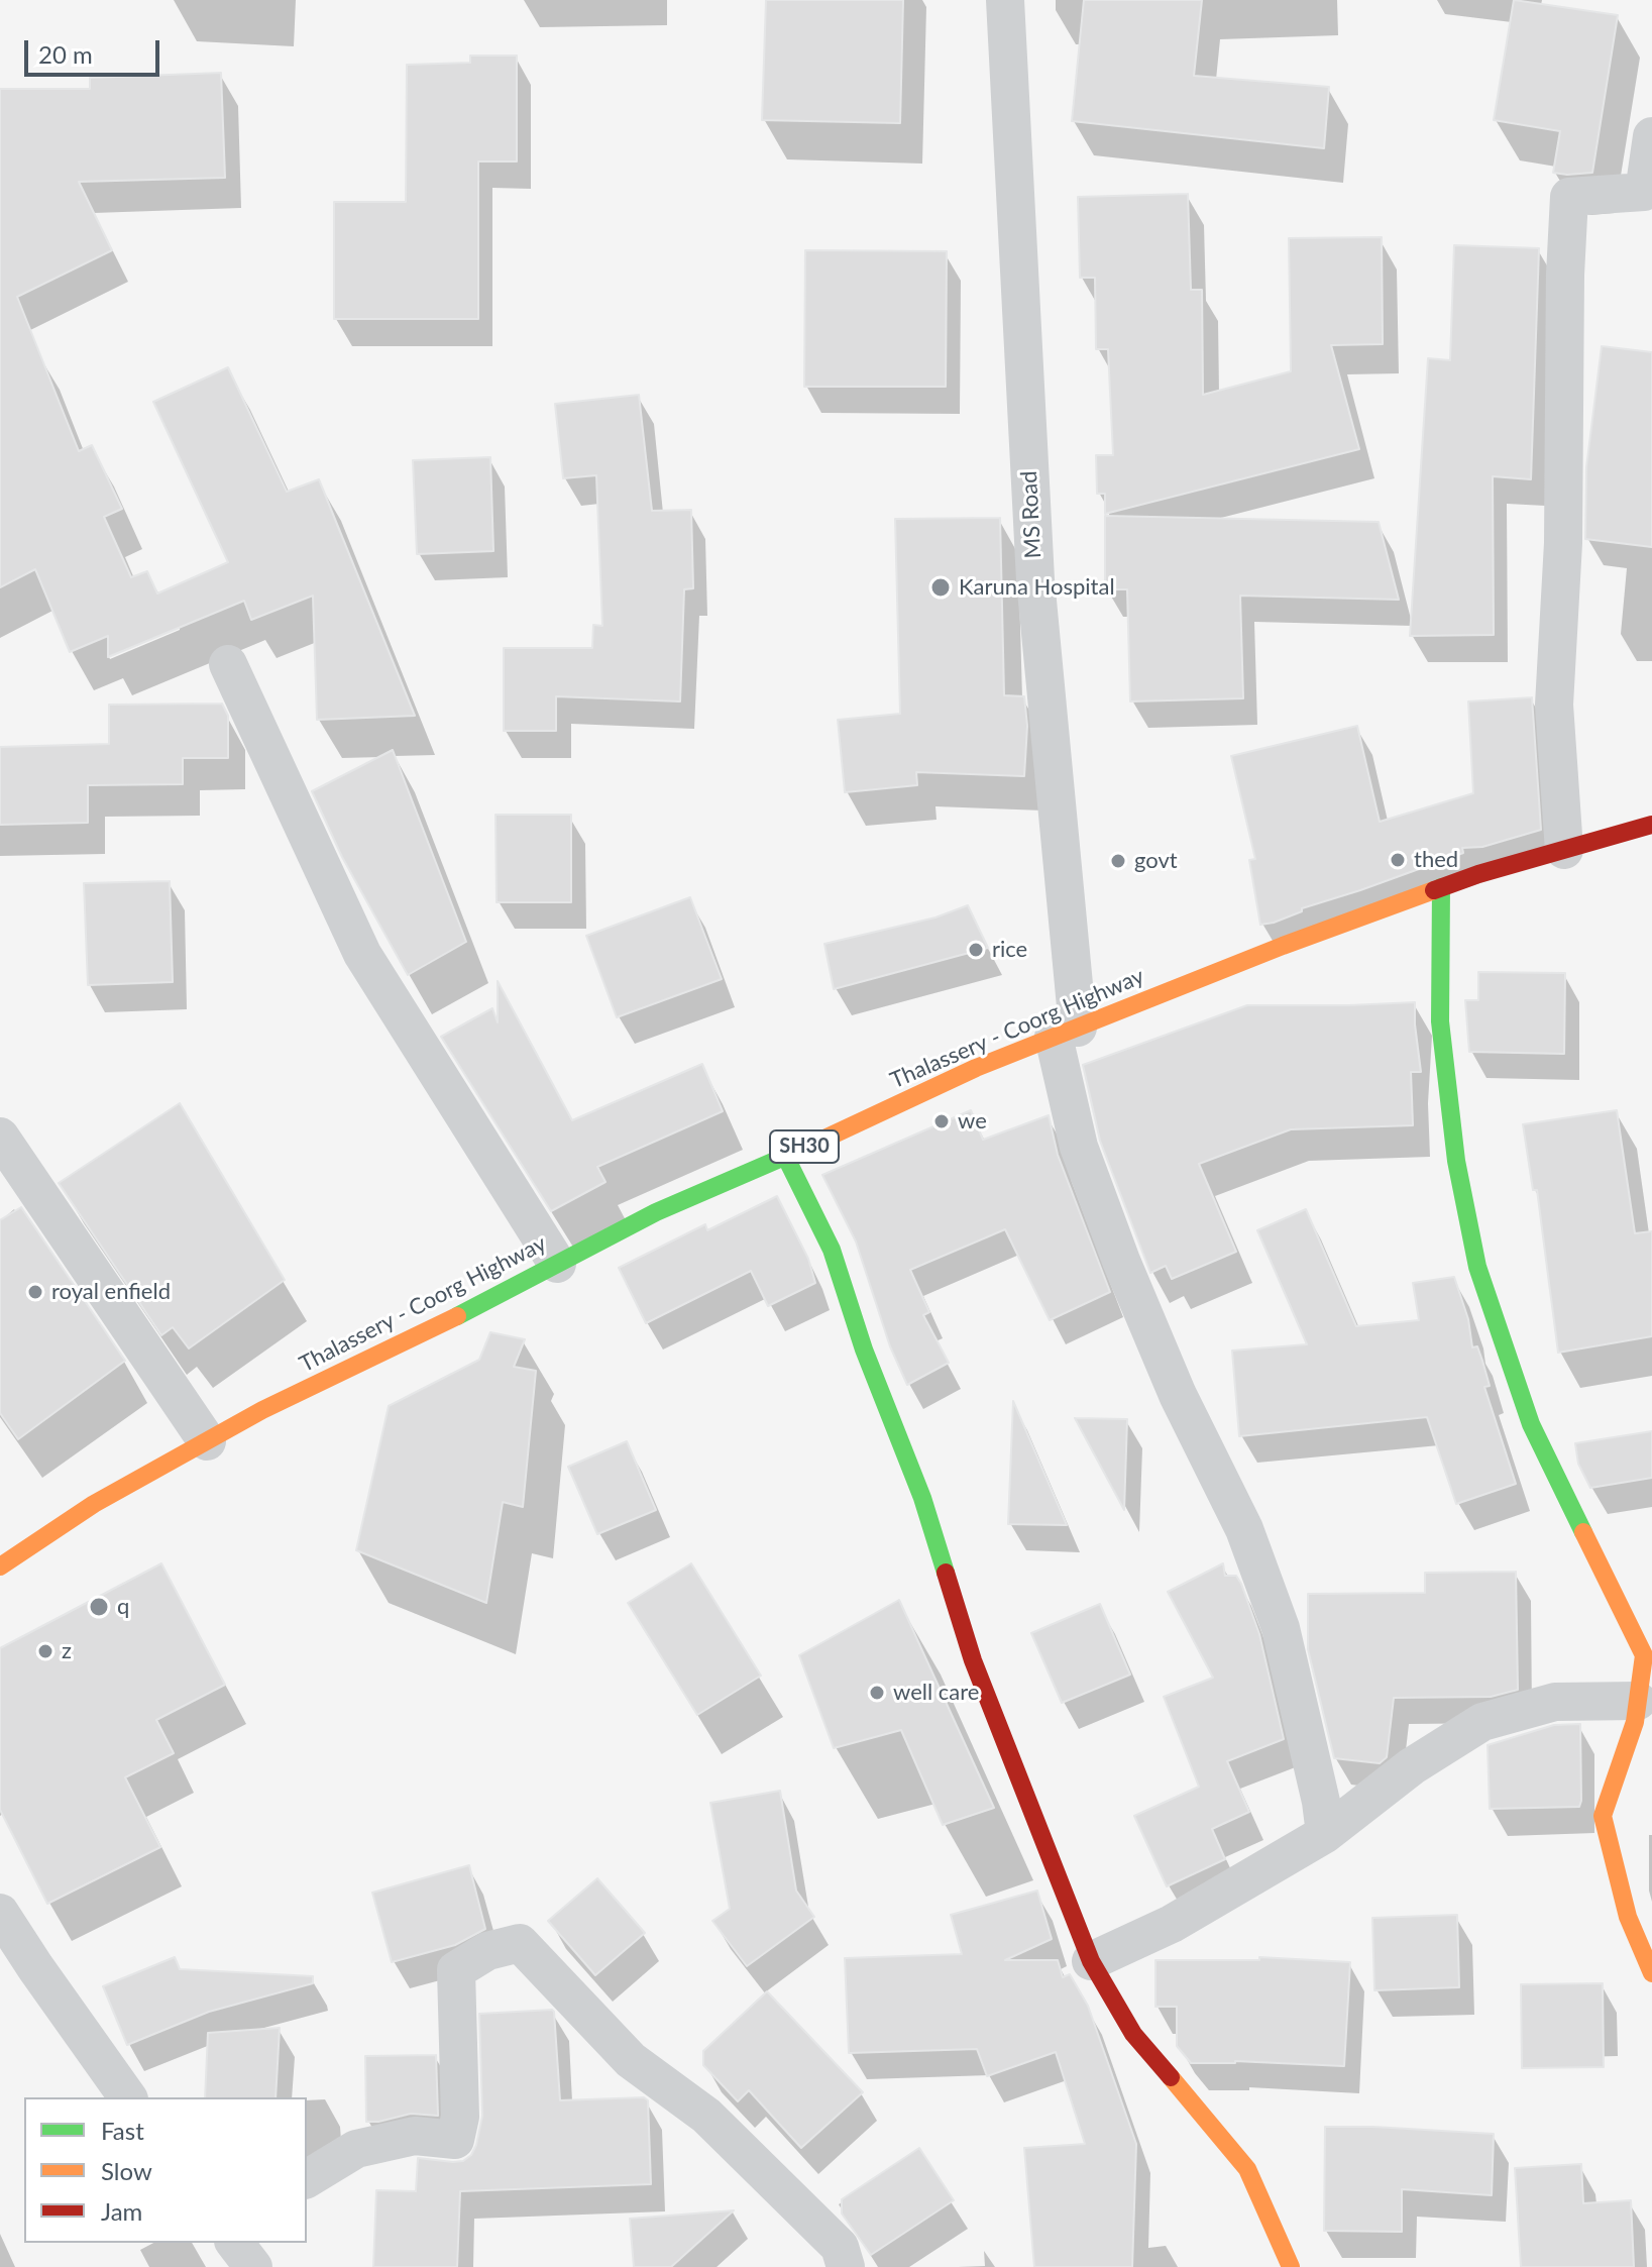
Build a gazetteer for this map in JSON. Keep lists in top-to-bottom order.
{
  "streets": {
    "street": ["MS Road", "Thalassery - Coorg Highway", "SH30"]
  },
  "crossings": [
    ["MS Road", "Thalassery - Coorg Highway"]
  ],
  "places": [
    "Karuna Hospital",
    "thed",
    "govt",
    "rice",
    "we",
    "royal enfield",
    "q",
    "z",
    "well care"
  ],
  "legend": ["Fast", "Slow", "Jam"],
  "scale_bar": "20 m"
}
